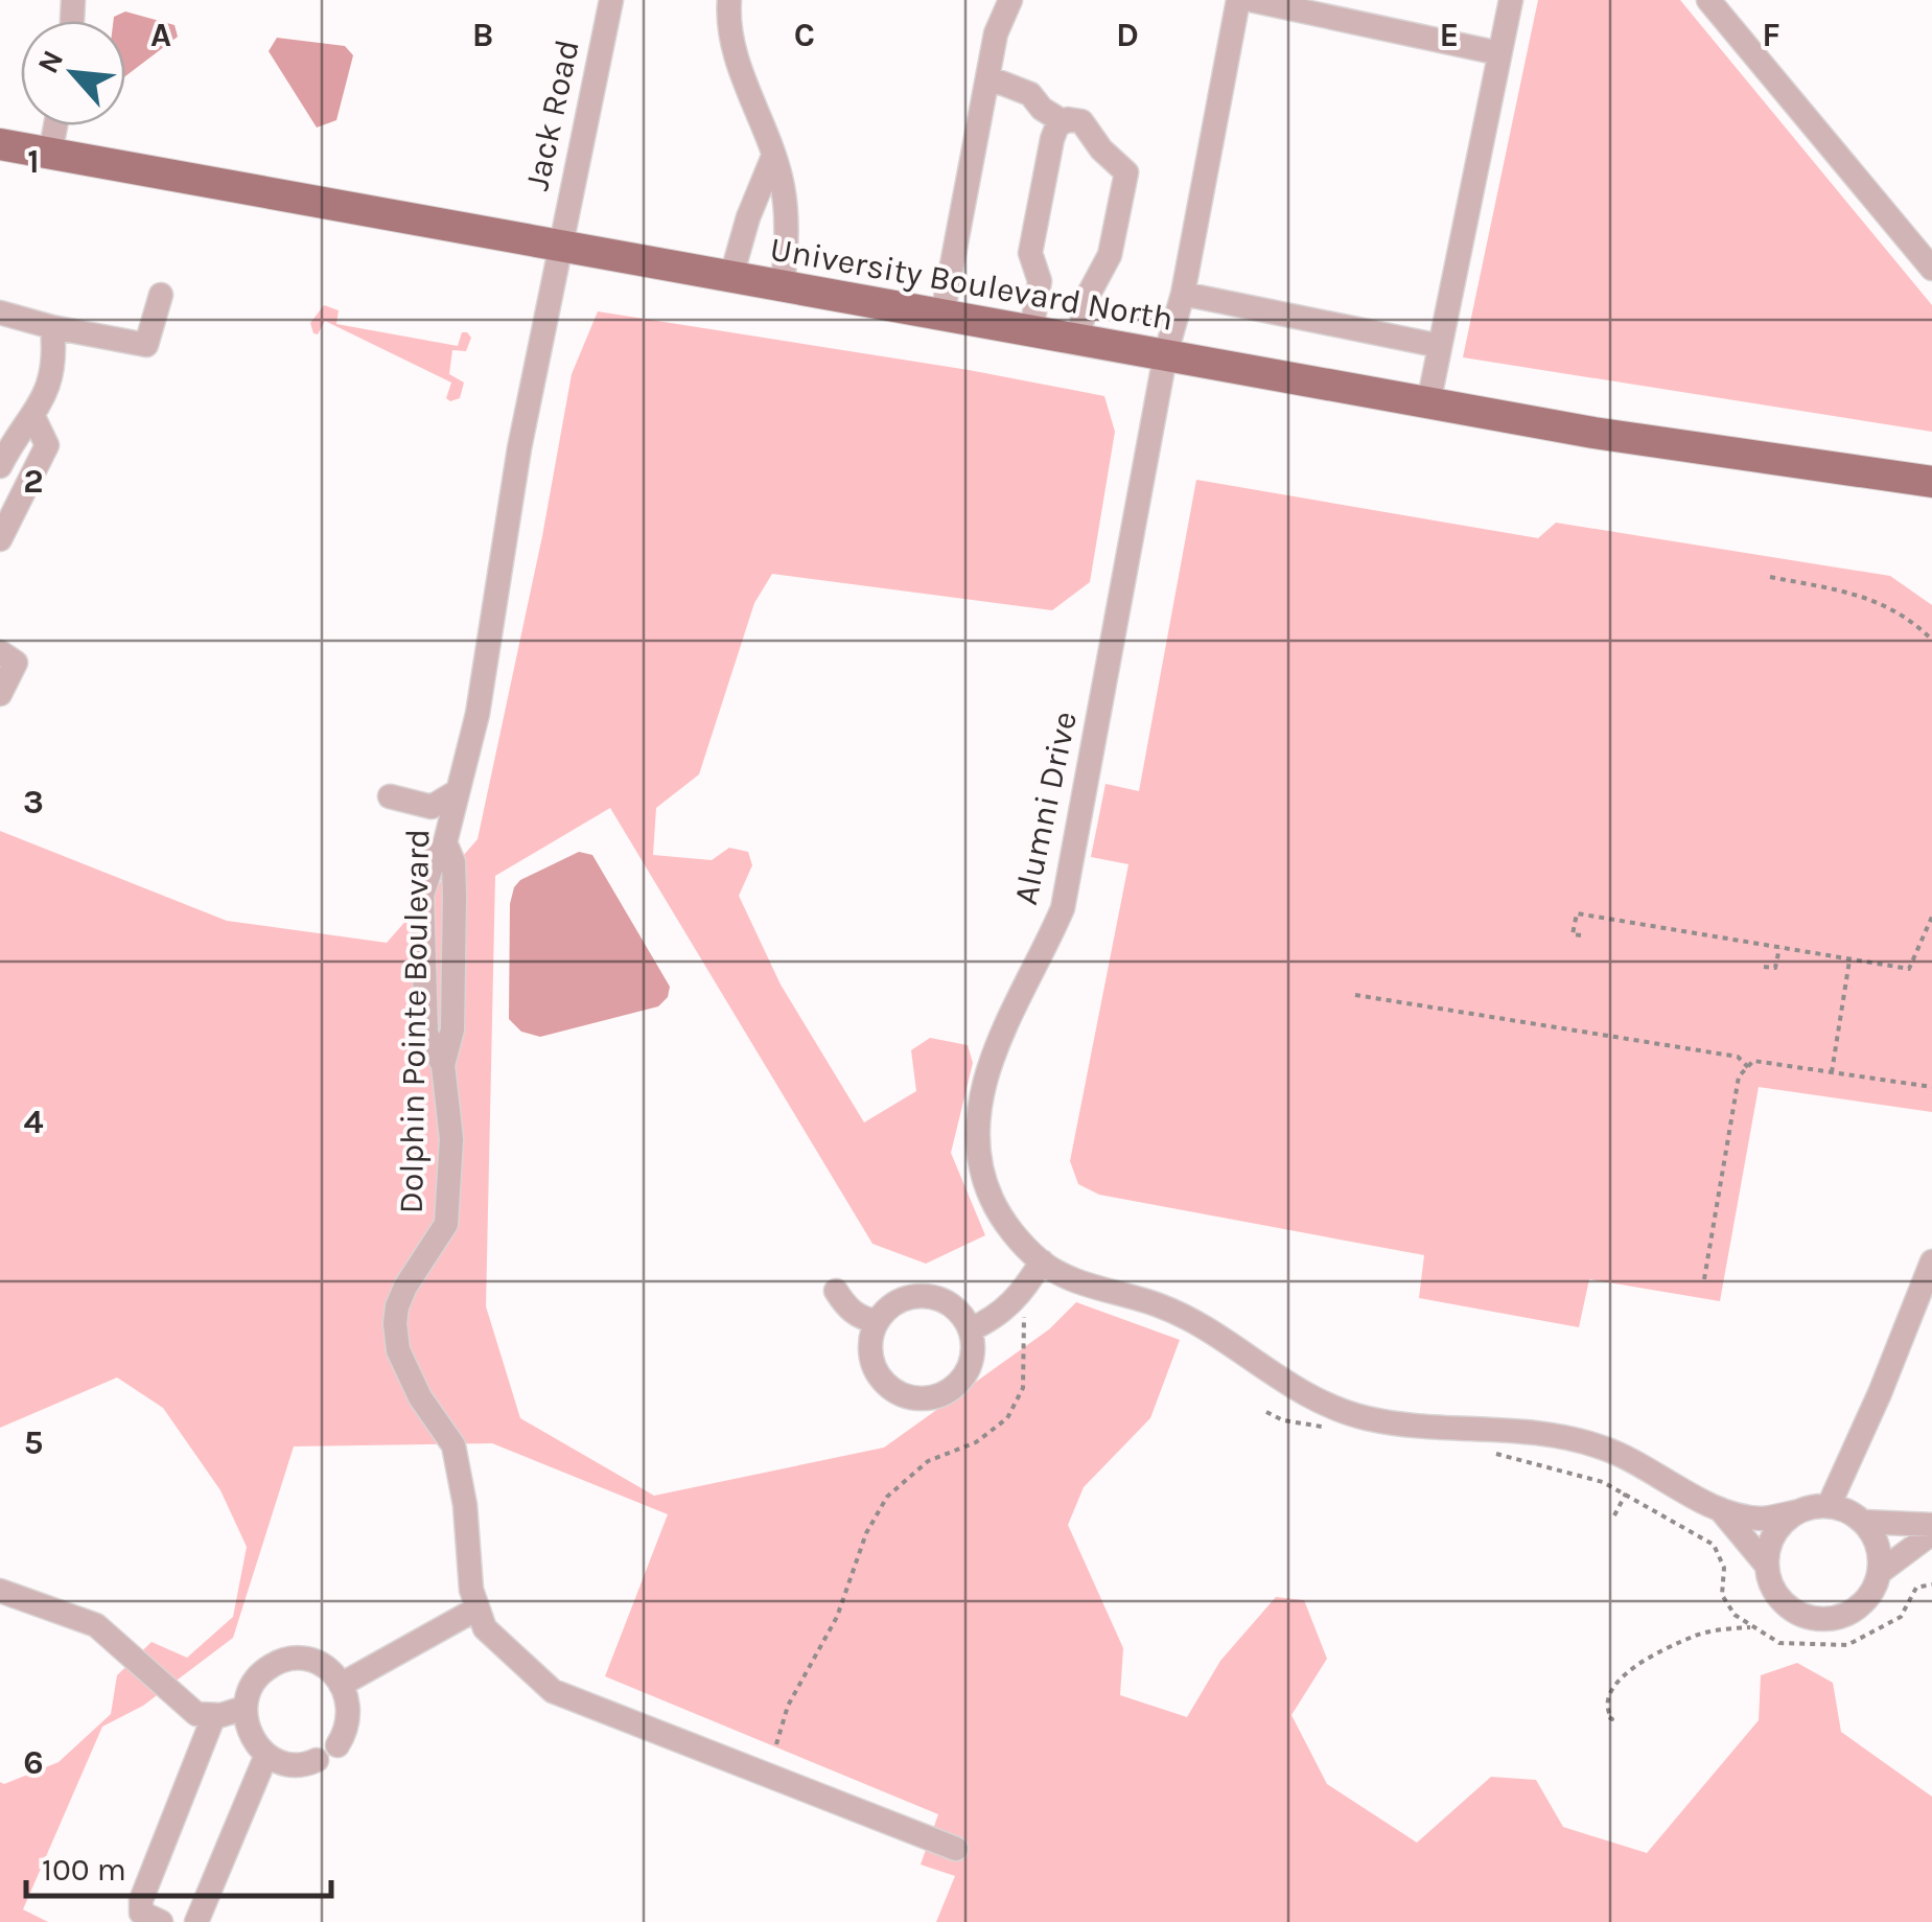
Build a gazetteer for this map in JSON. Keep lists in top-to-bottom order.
{
  "streets": {
    "main road": ["University Boulevard North"],
    "street": ["Jack Road", "Alumni Drive", "Dolphin Pointe Boulevard"]
  },
  "crossings": [
    ["Jack Road", "University Boulevard North"],
    ["Jack Road", "Dolphin Pointe Boulevard"],
    ["University Boulevard North", "Alumni Drive"],
    ["University Boulevard North", "Dolphin Pointe Boulevard"]
  ],
  "scale_bar": "100 m",
  "north": "top left",
  "grid": {
    "columns": [
      "A",
      "B",
      "C",
      "D",
      "E",
      "F"
    ],
    "rows": [
      "1",
      "2",
      "3",
      "4",
      "5",
      "6"
    ]
  }
}
